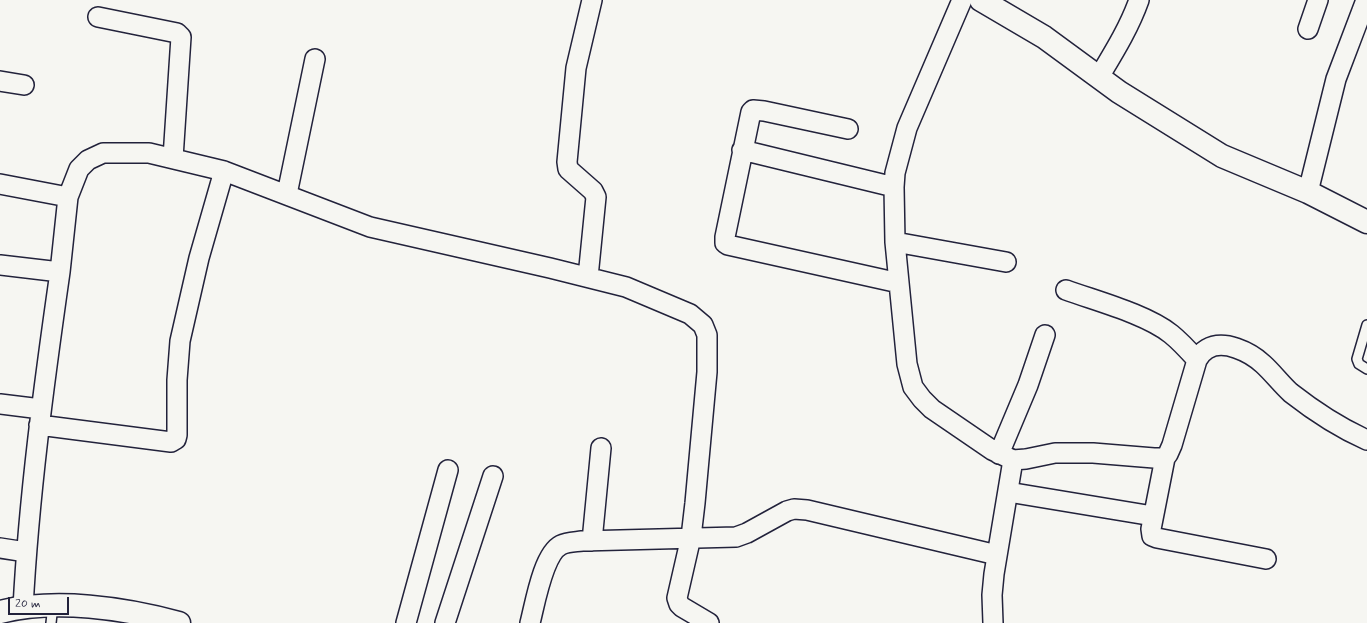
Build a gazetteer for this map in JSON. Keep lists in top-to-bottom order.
{
  "scale_bar": "20 m"
}
